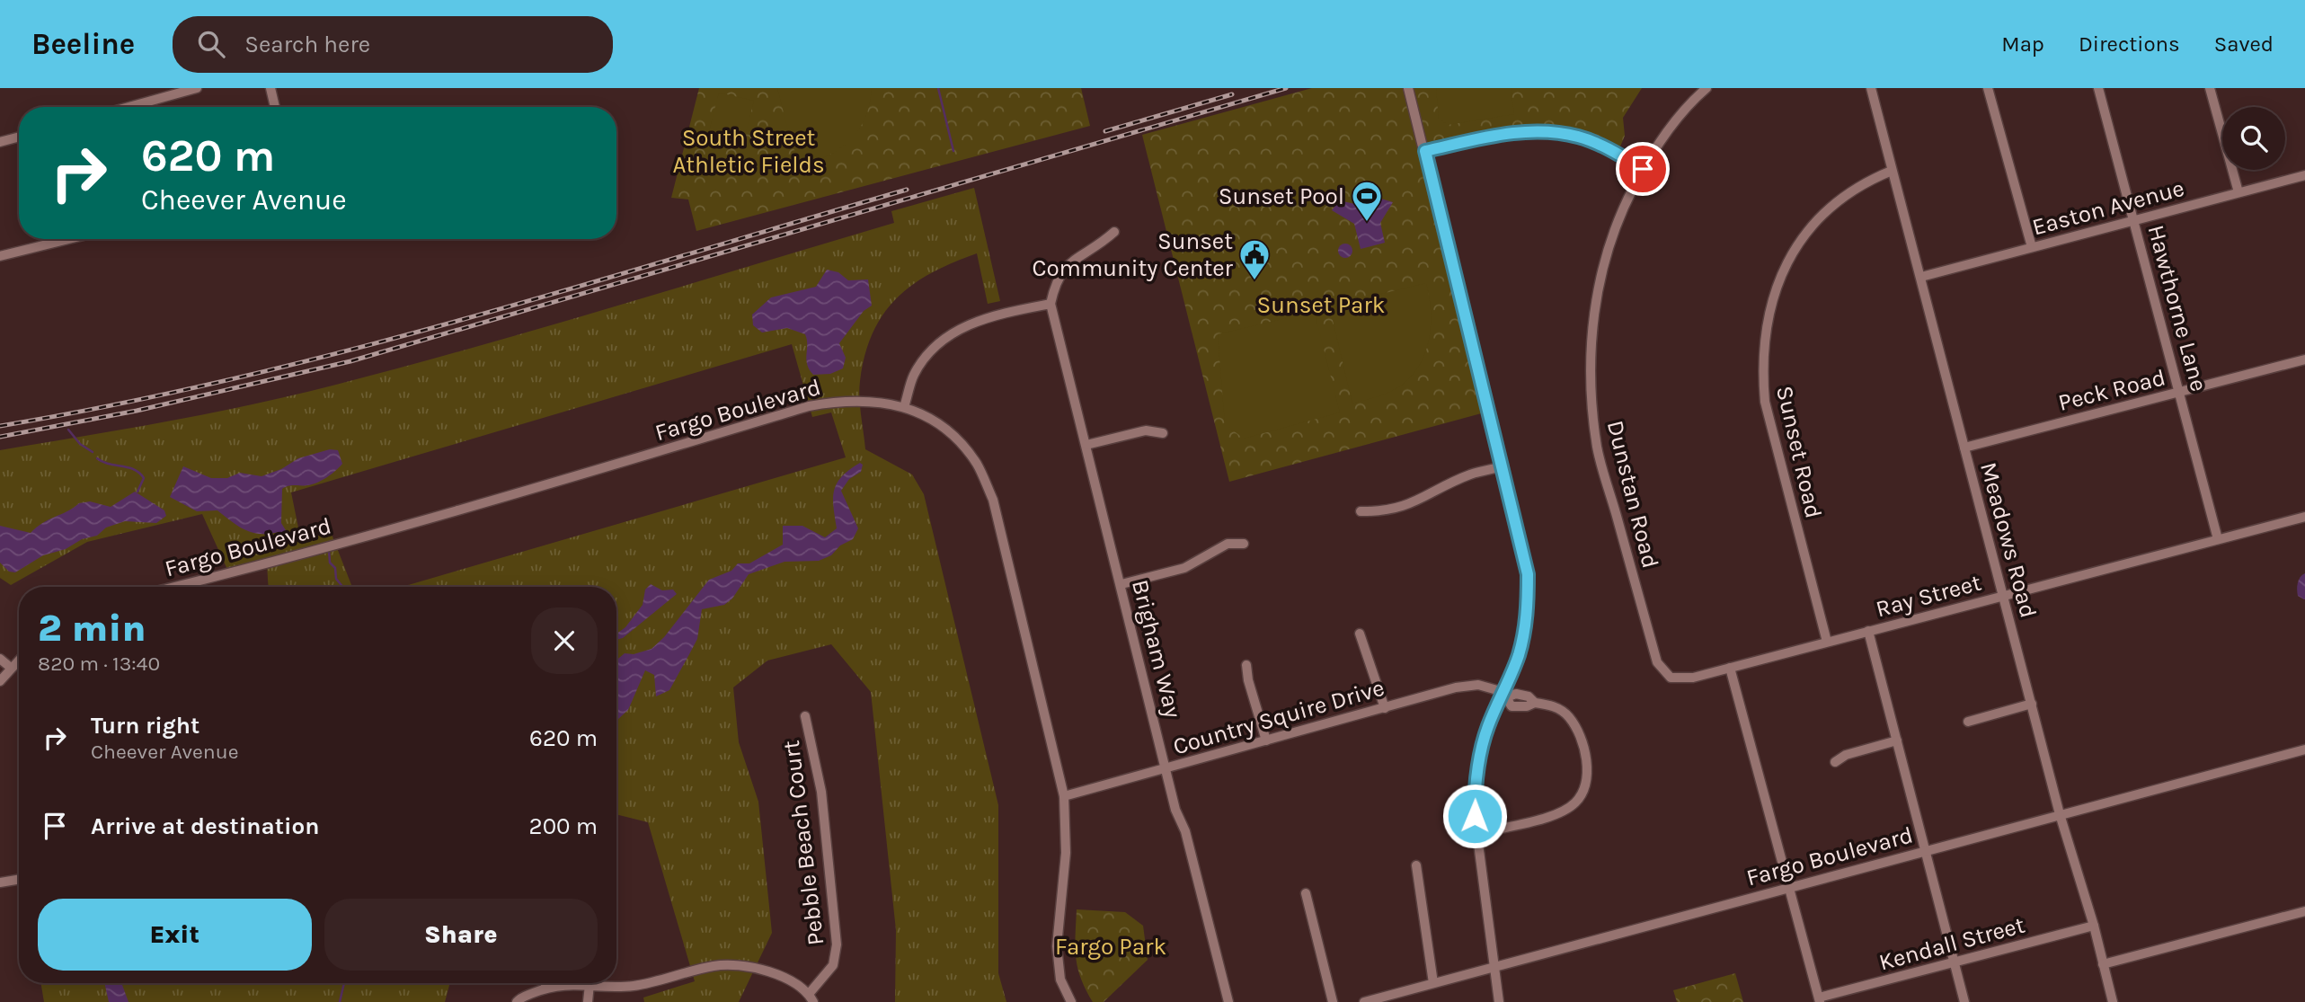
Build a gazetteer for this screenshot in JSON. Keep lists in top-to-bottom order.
{
  "streets": {
    "street": [
      "Easton Avenue",
      "Hawthorne Lane",
      "Peck Road",
      "Fargo Boulevard",
      "Sunset Road",
      "Dunstan Road",
      "Meadows Road",
      "Ray Street",
      "Brigham Way",
      "Country Squire Drive",
      "Pebble Beach Court",
      "Kendall Street"
    ]
  },
  "crossings": [
    ["Easton Avenue", "Hawthorne Lane"],
    ["Easton Avenue", "Meadows Road"],
    ["Hawthorne Lane", "Peck Road"],
    ["Hawthorne Lane", "Ray Street"],
    ["Peck Road", "Meadows Road"],
    ["Fargo Boulevard", "Meadows Road"],
    ["Fargo Boulevard", "Country Squire Drive"],
    ["Sunset Road", "Meadows Road"],
    ["Sunset Road", "Ray Street"],
    ["Dunstan Road", "Ray Street"],
    ["Meadows Road", "Ray Street"],
    ["Meadows Road", "Kendall Street"],
    ["Brigham Way", "Country Squire Drive"]
  ],
  "parks": ["South Street Athletic Fields", "Sunset Park", "Fargo Park"],
  "places": {
    "sports": ["Sunset Pool"],
    "public building": ["Sunset Community Center"]
  },
  "page": {
    "header": "Beeline",
    "search": "Search here",
    "nav": ["Map", "Directions", "Saved"],
    "turn": ["620 m", "Cheever Avenue"],
    "heading": ["2 min", "820 m · 13:40"],
    "list": [
      {
        "name": "Turn right",
        "note": "Cheever Avenue",
        "value": "620 m"
      },
      {
        "name": "Arrive at destination",
        "value": "200 m"
      }
    ],
    "buttons": ["Exit", "Share"]
  }
}
